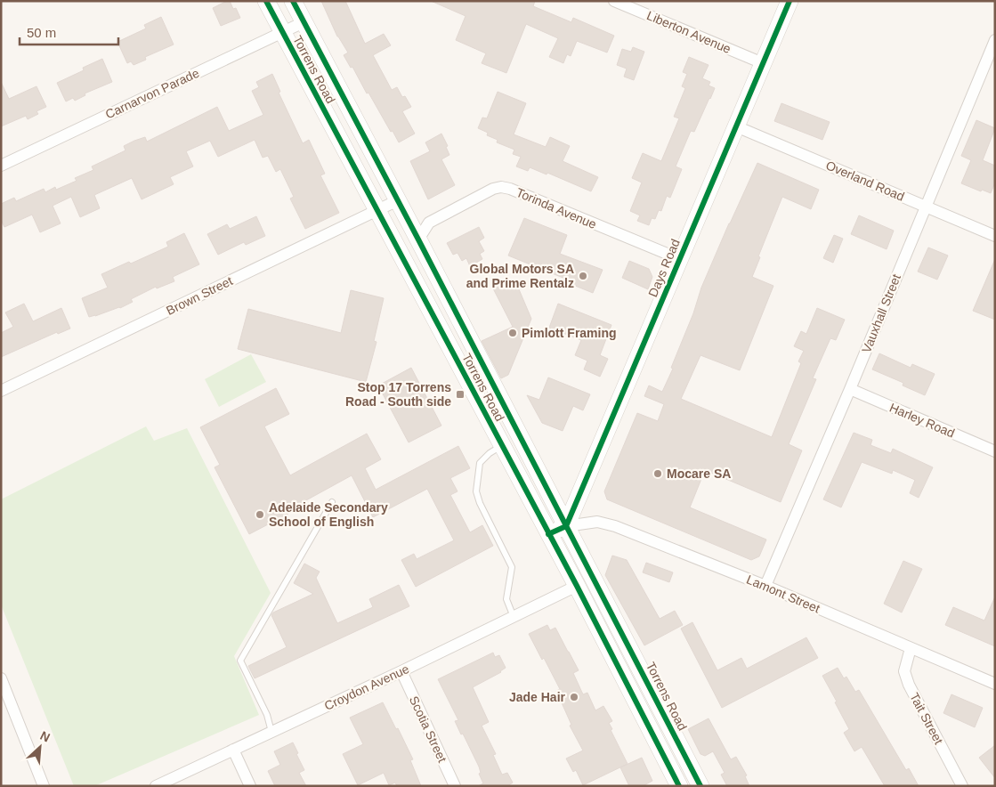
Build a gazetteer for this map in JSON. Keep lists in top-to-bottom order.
{
  "streets": {
    "main road": ["Torrens Road", "Days Road"],
    "street": [
      "Liberton Avenue",
      "Carnarvon Parade",
      "Overland Road",
      "Torinda Avenue",
      "Brown Street",
      "Vauxhall Street",
      "Harley Road",
      "Lamont Street",
      "Croydon Avenue",
      "Tait Street",
      "Scotia Street"
    ]
  },
  "crossings": [
    ["Liberton Avenue", "Days Road"],
    ["Torrens Road", "Carnarvon Parade"],
    ["Torrens Road", "Torinda Avenue"],
    ["Torrens Road", "Days Road"],
    ["Torrens Road", "Brown Street"],
    ["Torrens Road", "Lamont Street"],
    ["Torrens Road", "Croydon Avenue"],
    ["Overland Road", "Days Road"],
    ["Overland Road", "Vauxhall Street"],
    ["Torinda Avenue", "Days Road"],
    ["Days Road", "Lamont Street"],
    ["Vauxhall Street", "Harley Road"],
    ["Vauxhall Street", "Lamont Street"],
    ["Lamont Street", "Tait Street"],
    ["Croydon Avenue", "Scotia Street"]
  ],
  "places": {
    "other": [
      "Global Motors SA and Prime Rentalz",
      "Pimlott Framing",
      "Mocare SA",
      "Adelaide Secondary School of English",
      "Jade Hair"
    ],
    "transit": ["Stop 17 Torrens Road - South side"]
  },
  "scale_bar": "50 m",
  "north": "top right"
}
